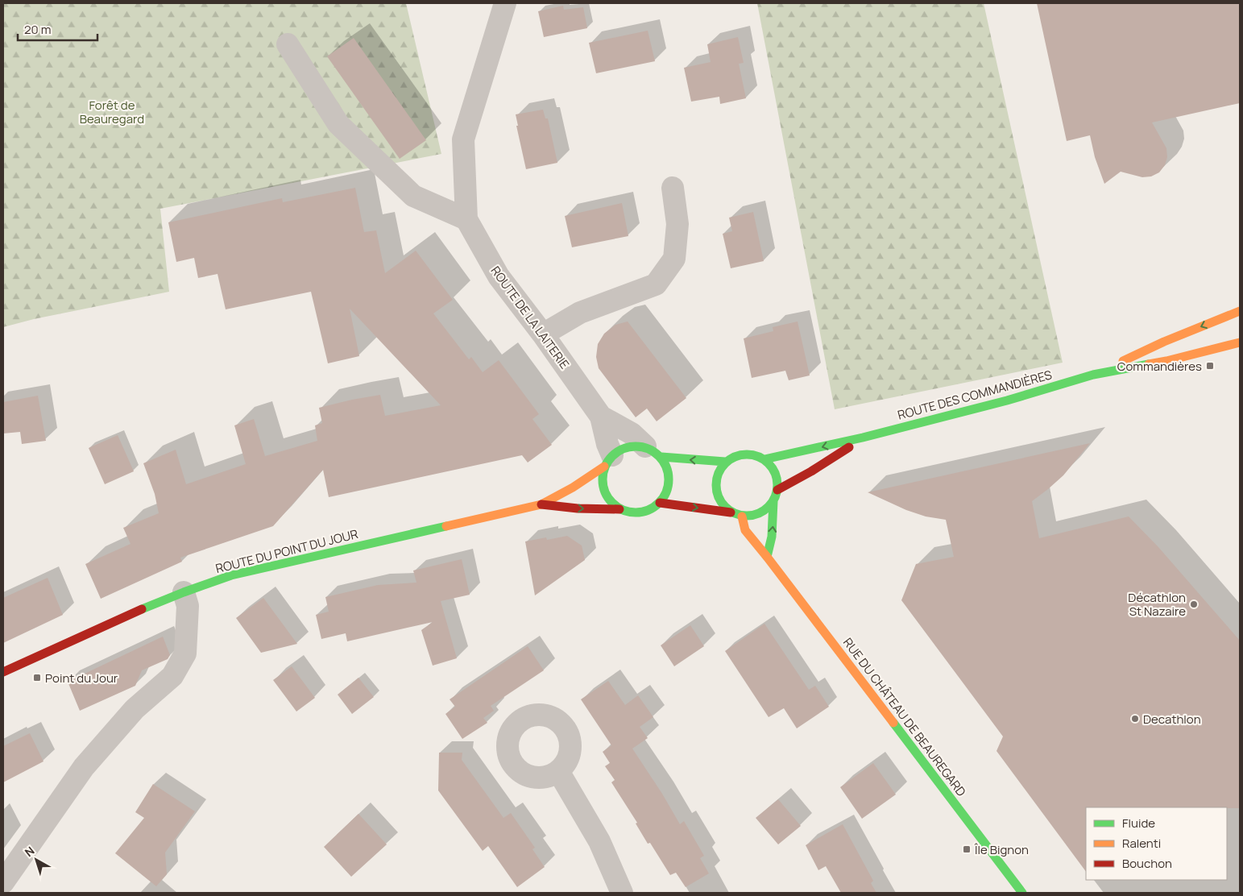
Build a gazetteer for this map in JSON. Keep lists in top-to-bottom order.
{
  "streets": {
    "main road": ["ROUTE DES COMMANDIÈRES", "ROUTE DU POINT DU JOUR", "RUE DU CHÂTEAU DE BEAUREGARD"],
    "street": ["ROUTE DE LA LAITERIE"]
  },
  "crossings": [
    ["ROUTE DE LA LAITERIE", "ROUTE DES COMMANDIÈRES"],
    ["ROUTE DE LA LAITERIE", "ROUTE DU POINT DU JOUR"],
    ["ROUTE DES COMMANDIÈRES", "ROUTE DU POINT DU JOUR"],
    ["ROUTE DES COMMANDIÈRES", "RUE DU CHÂTEAU DE BEAUREGARD"]
  ],
  "parks": ["Forêt de Beauregard"],
  "places": {
    "transit": ["Commandières", "Point du Jour", "Île Bignon"],
    "other": ["Décathlon St Nazaire", "Decathlon"]
  },
  "legend": ["Fluide", "Ralenti", "Bouchon"],
  "scale_bar": "20 m",
  "north": "top left"
}
